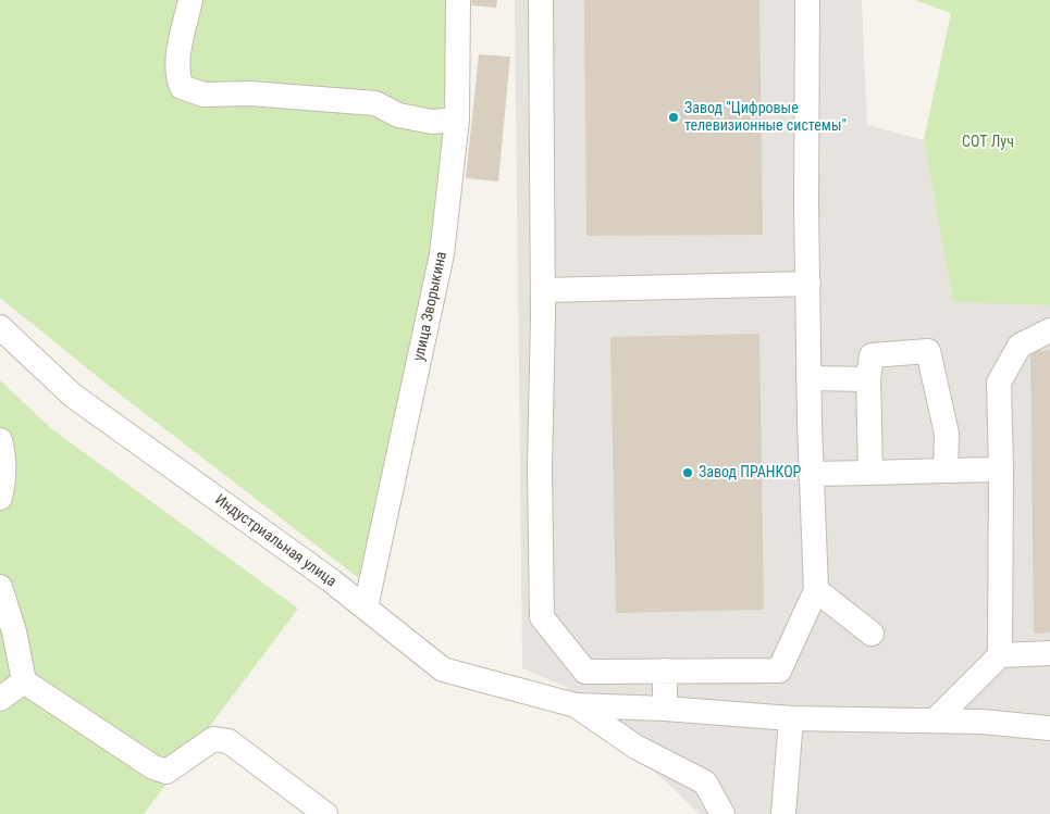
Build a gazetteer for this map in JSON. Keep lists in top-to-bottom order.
{
  "streets": {
    "street": ["улица Зворыкина", "Индустриальная улица"]
  },
  "crossings": [
    ["улица Зворыкина", "Индустриальная улица"]
  ],
  "parks": ["СОТ Луч"],
  "places": ["Завод \"Цифровые телевизионные системы\"", "Завод ПРАНКОР"]
}
